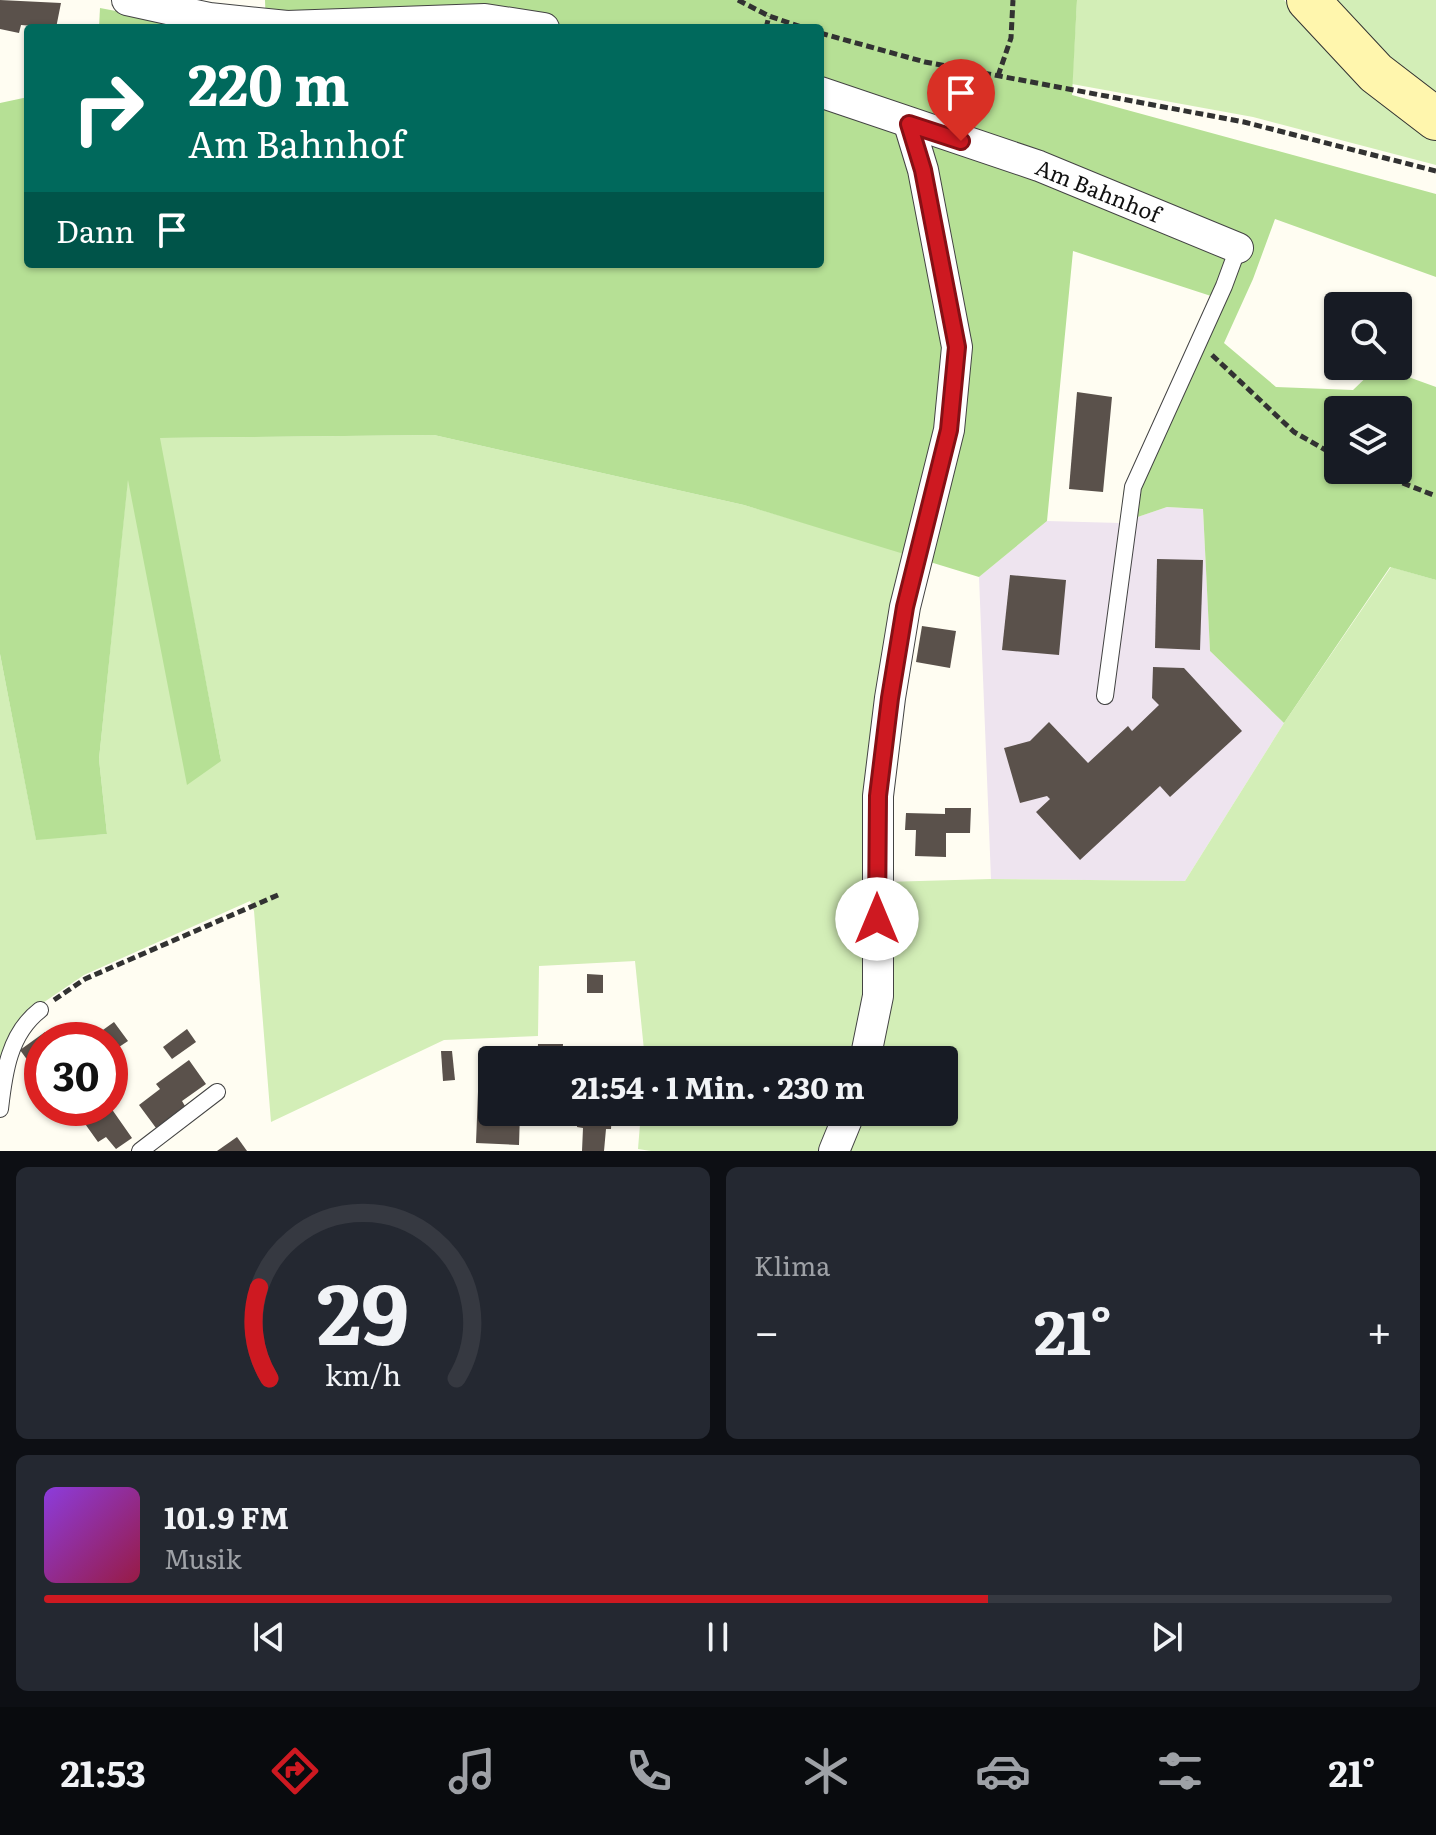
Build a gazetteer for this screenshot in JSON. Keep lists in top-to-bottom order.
{
  "streets": {
    "street": ["Am Bahnhof"]
  },
  "page": {
    "turn": ["220 m", "Am Bahnhof"],
    "then": "Dann",
    "limit": "30",
    "trip": "21:54 · 1 Min. · 230 m",
    "tile": "Klima",
    "heat": ["−", "21°", "+"],
    "song": ["101.9 FM", "Musik"],
    "tabs": ["21:53", "21°"],
    "gauge": ["29", "km/h"]
  }
}
